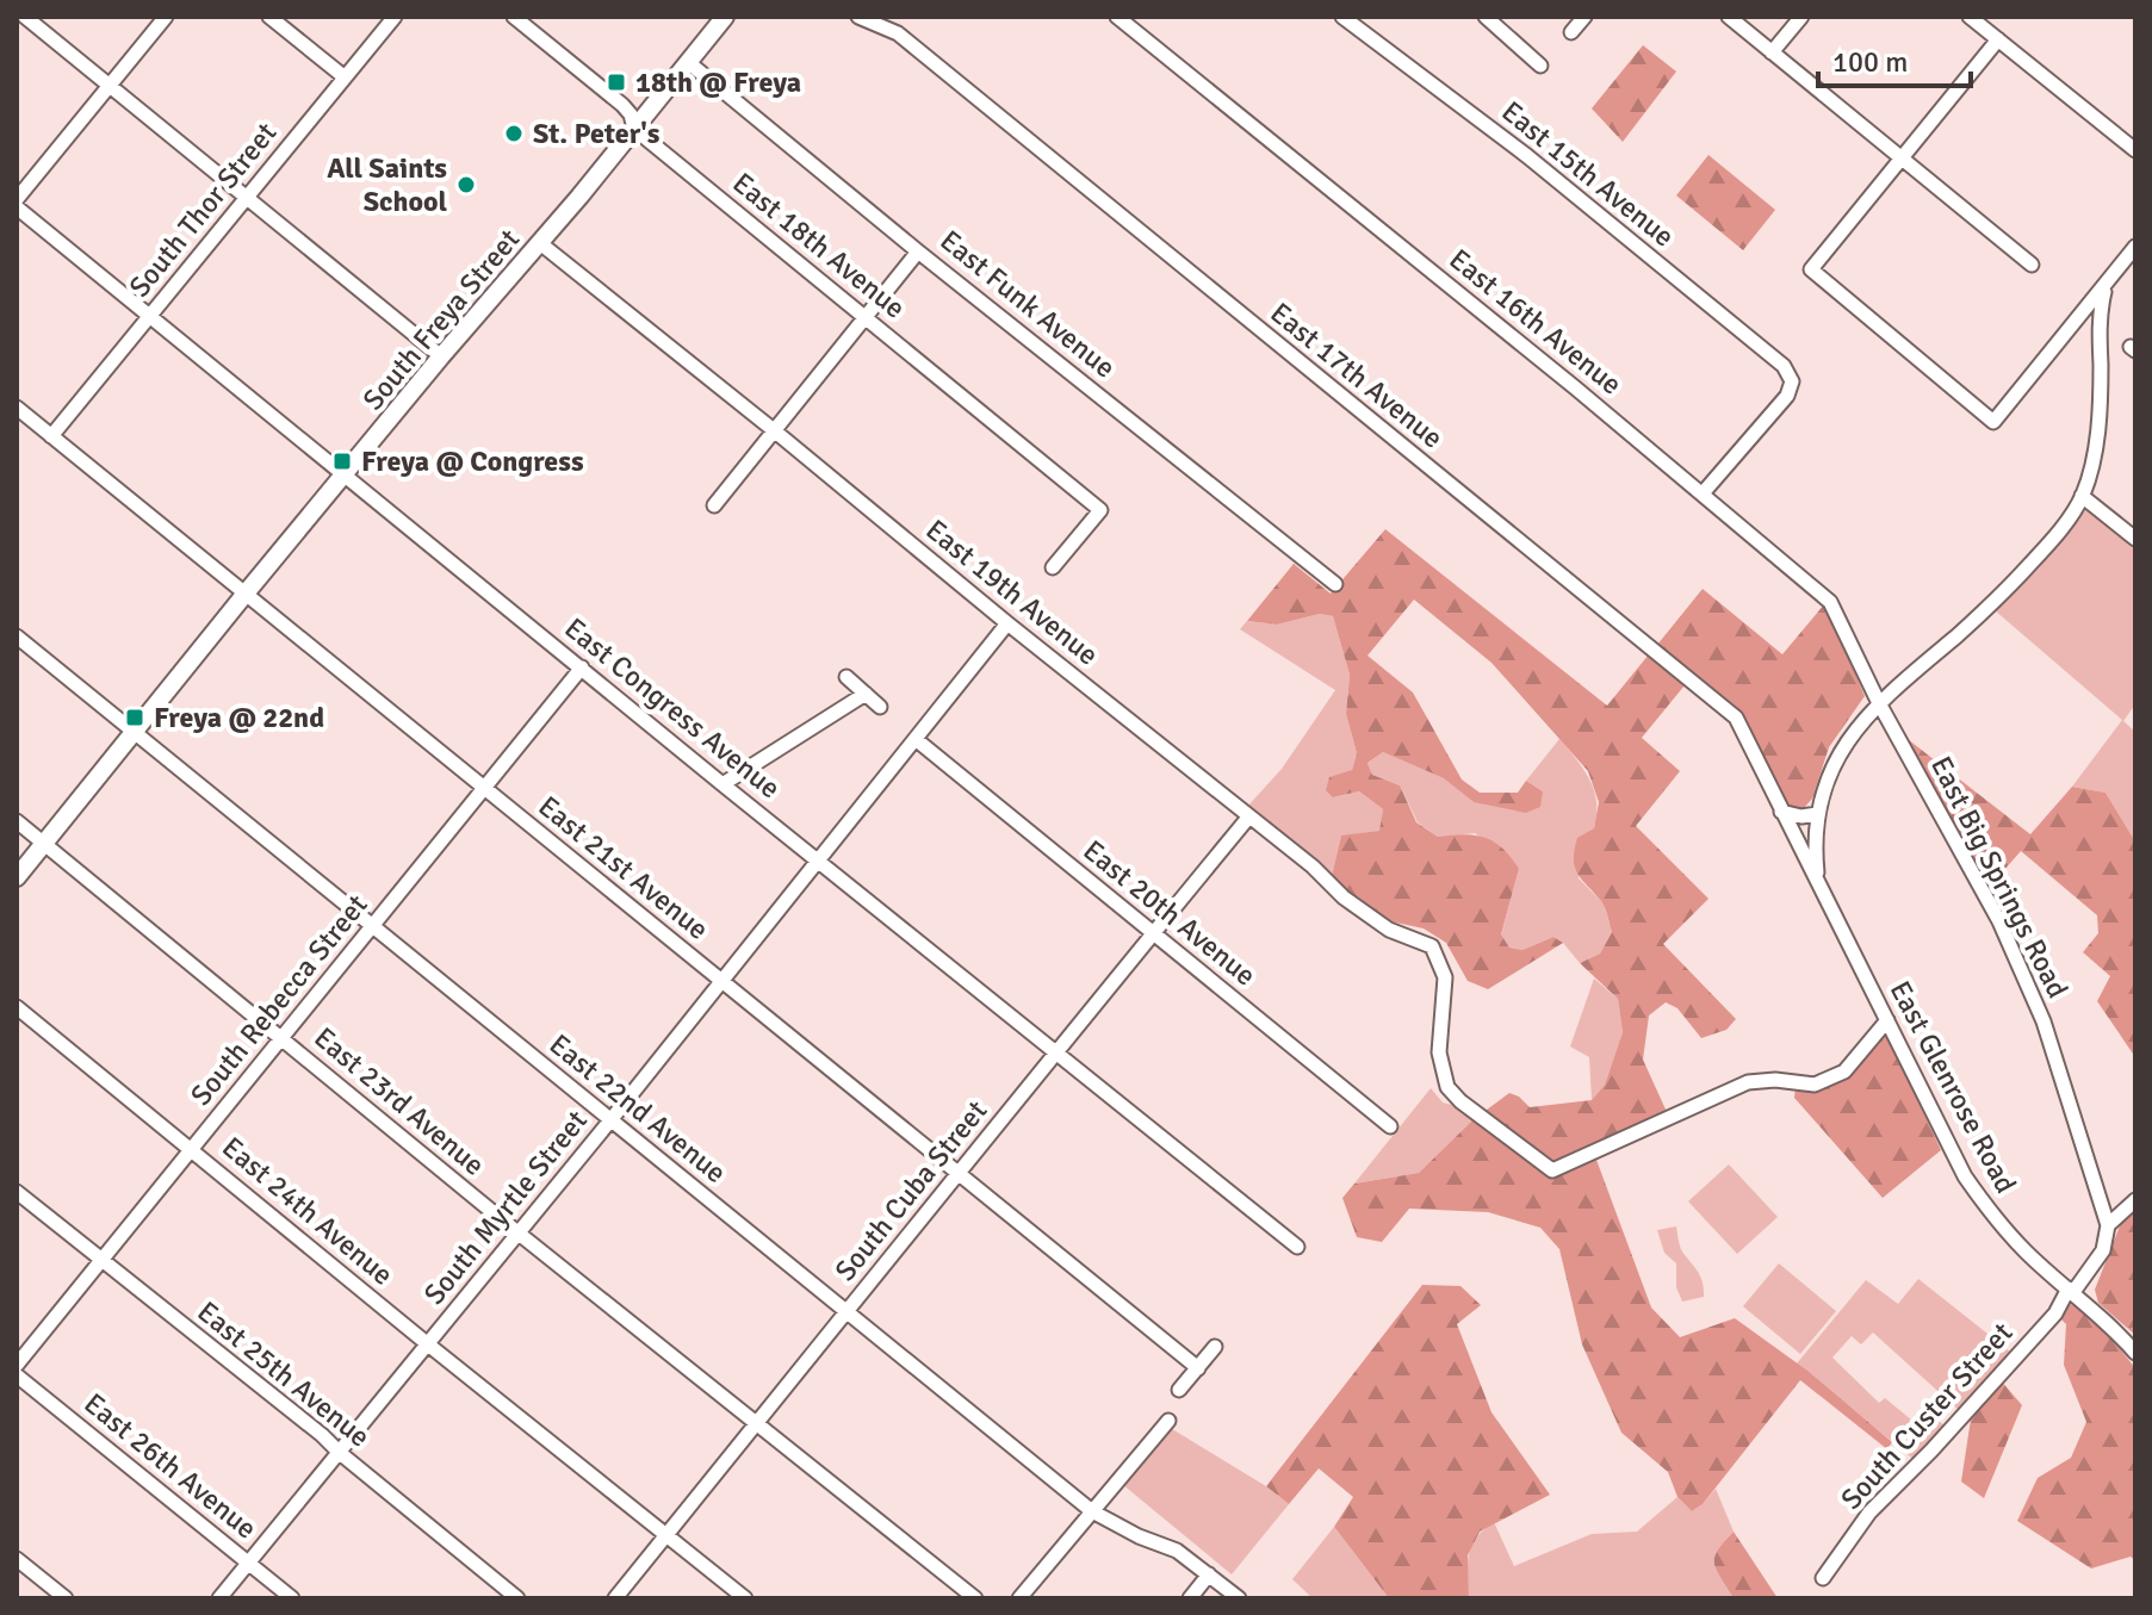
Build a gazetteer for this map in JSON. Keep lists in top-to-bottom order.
{
  "streets": {
    "main road": ["South Freya Street"],
    "street": [
      "East 15th Avenue",
      "South Thor Street",
      "East 18th Avenue",
      "East Funk Avenue",
      "East 16th Avenue",
      "East 17th Avenue",
      "East 19th Avenue",
      "East Congress Avenue",
      "East 21st Avenue",
      "East Big Springs Road",
      "East 20th Avenue",
      "South Rebecca Street",
      "East Glenrose Road",
      "East 23rd Avenue",
      "East 22nd Avenue",
      "South Cuba Street",
      "South Myrtle Street",
      "East 24th Avenue",
      "East 25th Avenue",
      "South Custer Street",
      "East 26th Avenue"
    ]
  },
  "crossings": [
    ["East 15th Avenue", "East 16th Avenue"],
    ["South Thor Street", "East Congress Avenue"],
    ["South Thor Street", "East 21st Avenue"],
    ["East 18th Avenue", "South Freya Street"],
    ["East Funk Avenue", "South Freya Street"],
    ["South Freya Street", "East 19th Avenue"],
    ["South Freya Street", "East Congress Avenue"],
    ["South Freya Street", "East 21st Avenue"],
    ["South Freya Street", "East 23rd Avenue"],
    ["South Freya Street", "East 22nd Avenue"],
    ["East 16th Avenue", "East Big Springs Road"],
    ["East 17th Avenue", "East Glenrose Road"],
    ["East 19th Avenue", "East Glenrose Road"],
    ["East 19th Avenue", "South Cuba Street"],
    ["East 19th Avenue", "South Myrtle Street"],
    ["East Congress Avenue", "South Rebecca Street"],
    ["East Congress Avenue", "South Cuba Street"],
    ["East Congress Avenue", "South Myrtle Street"],
    ["East 21st Avenue", "South Rebecca Street"],
    ["East 21st Avenue", "South Cuba Street"],
    ["East 21st Avenue", "South Myrtle Street"],
    ["East 20th Avenue", "South Cuba Street"],
    ["East 20th Avenue", "South Myrtle Street"],
    ["South Rebecca Street", "East 23rd Avenue"],
    ["South Rebecca Street", "East 22nd Avenue"],
    ["South Rebecca Street", "East 24th Avenue"],
    ["South Rebecca Street", "East 25th Avenue"],
    ["East Glenrose Road", "South Custer Street"],
    ["East 23rd Avenue", "South Cuba Street"],
    ["East 23rd Avenue", "South Myrtle Street"],
    ["East 22nd Avenue", "South Cuba Street"],
    ["East 22nd Avenue", "South Myrtle Street"],
    ["South Cuba Street", "East 24th Avenue"],
    ["South Myrtle Street", "East 24th Avenue"],
    ["South Myrtle Street", "East 25th Avenue"],
    ["South Myrtle Street", "East 26th Avenue"]
  ],
  "places": {
    "transit": ["18th @ Freya", "Freya @ Congress", "Freya @ 22nd"],
    "other": ["St. Peter's", "All Saints School"]
  },
  "scale_bar": "100 m"
}
